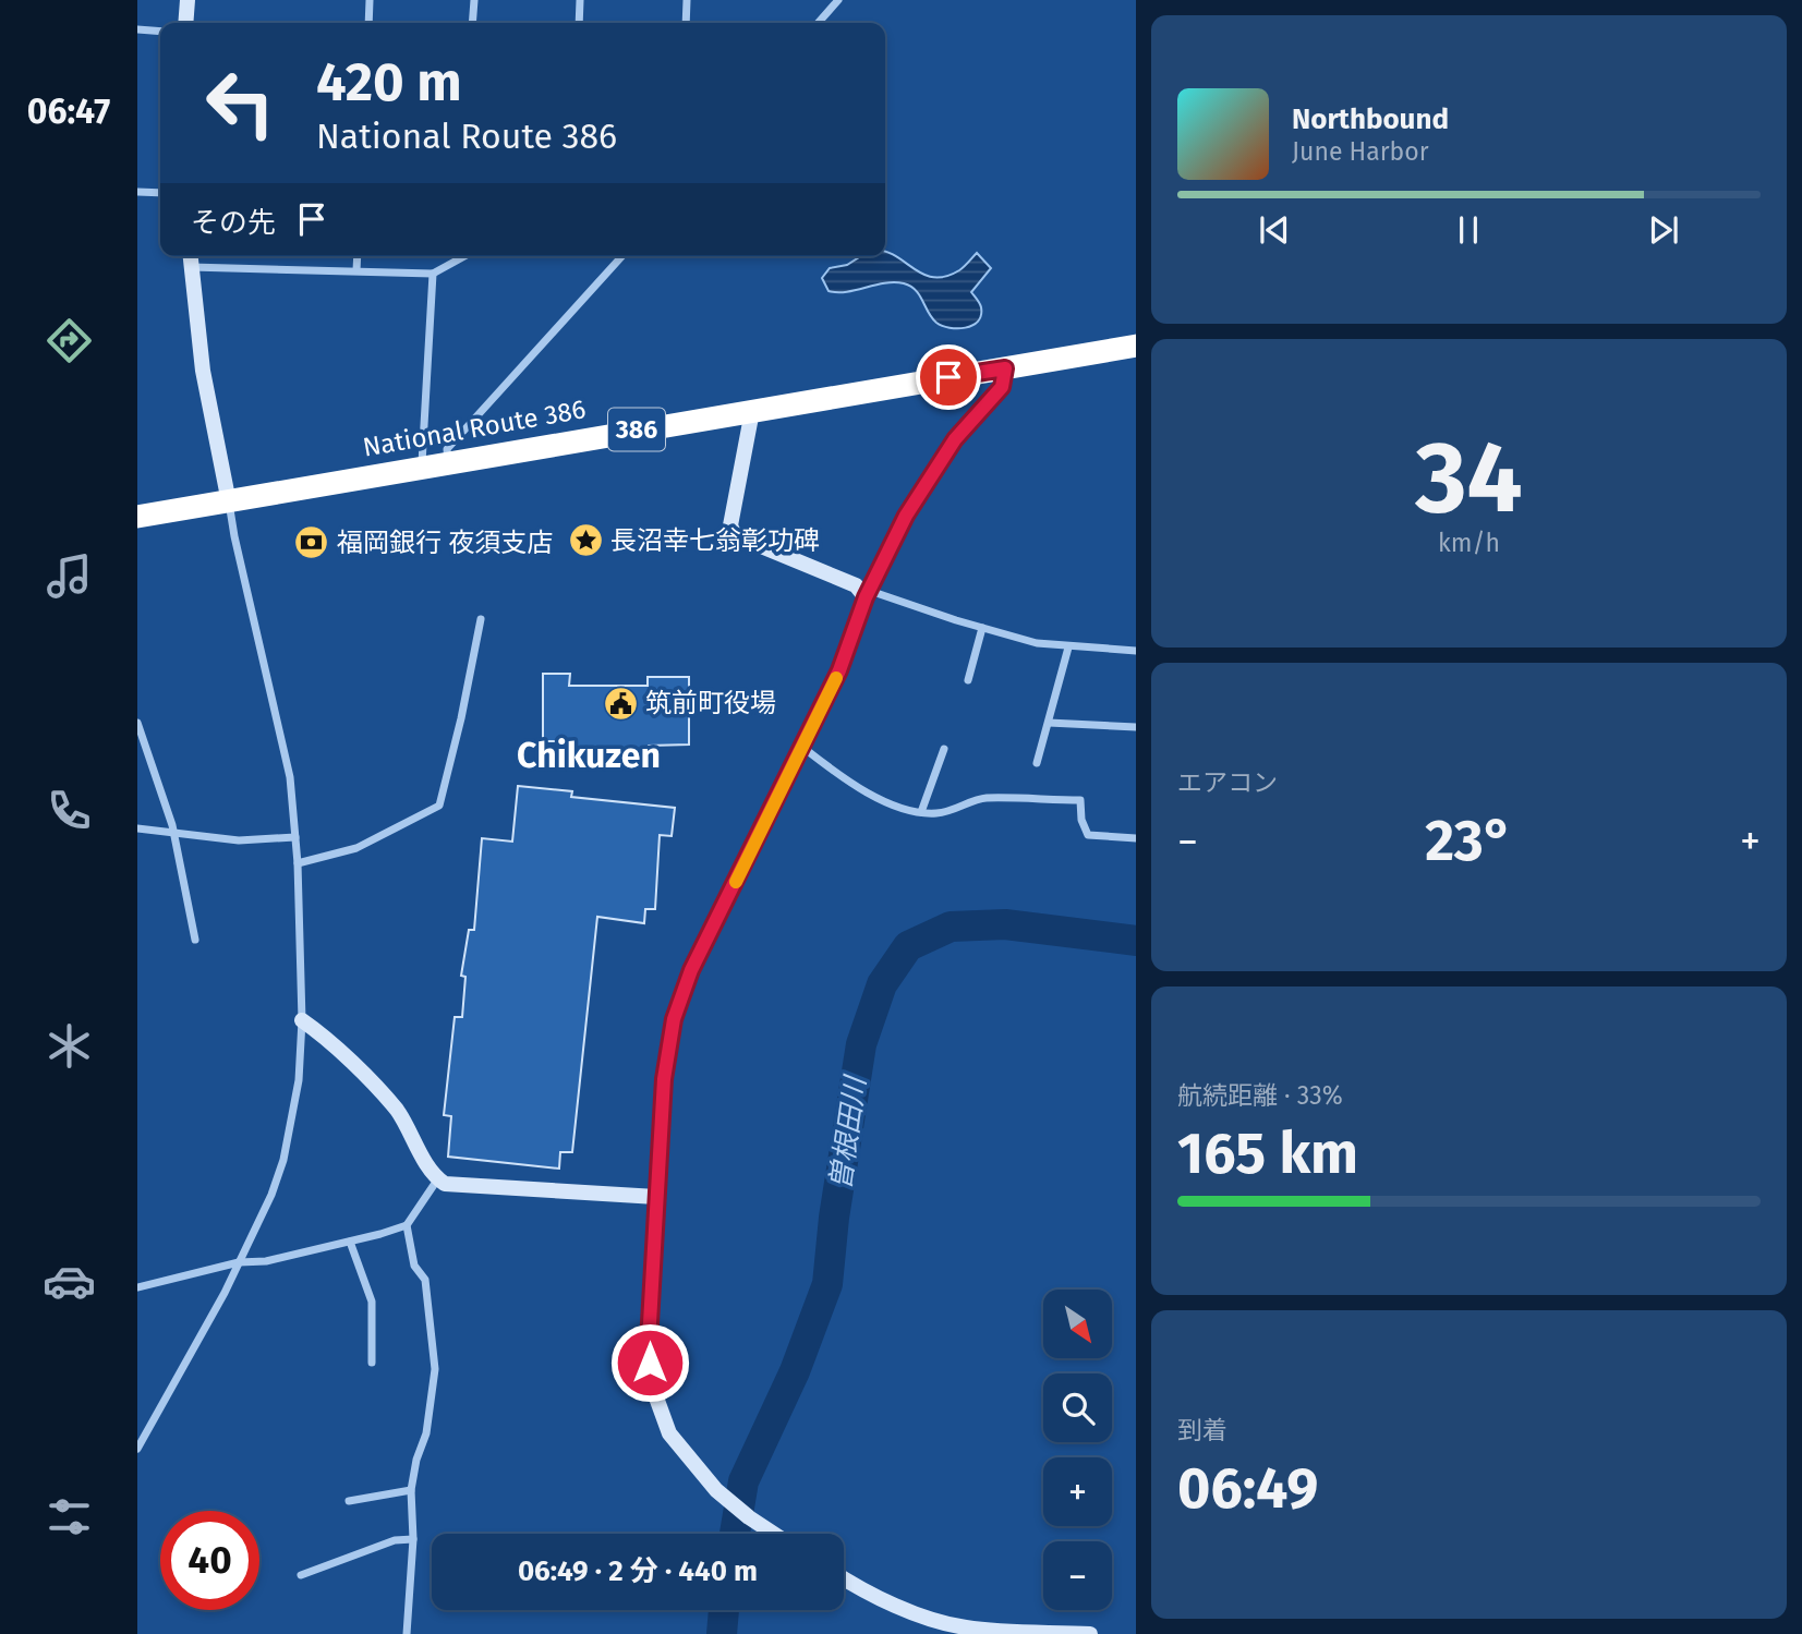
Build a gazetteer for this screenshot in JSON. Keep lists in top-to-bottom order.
{
  "streets": {
    "highway": ["National Route 386", "386"]
  },
  "districts": ["Chikuzen"],
  "water": ["曽根田川"],
  "places": {
    "place": ["長沼幸七翁彰功碑"],
    "bank": ["福岡銀行 夜須支店"],
    "public building": ["筑前町役場"]
  },
  "north": "bottom right",
  "page": {
    "tabs": "06:47",
    "turn": ["420 m", "National Route 386"],
    "song": ["Northbound", "June Harbor"],
    "then": "その先",
    "tile": [
      ["34", "km/h"],
      "エアコン",
      ["航続距離 · 33%", "165 km"],
      ["到着", "06:49"]
    ],
    "heat": ["−", "23°", "+"],
    "map_buttons": ["+", "−"],
    "limit": "40",
    "trip": "06:49 · 2 分 · 440 m"
  }
}
